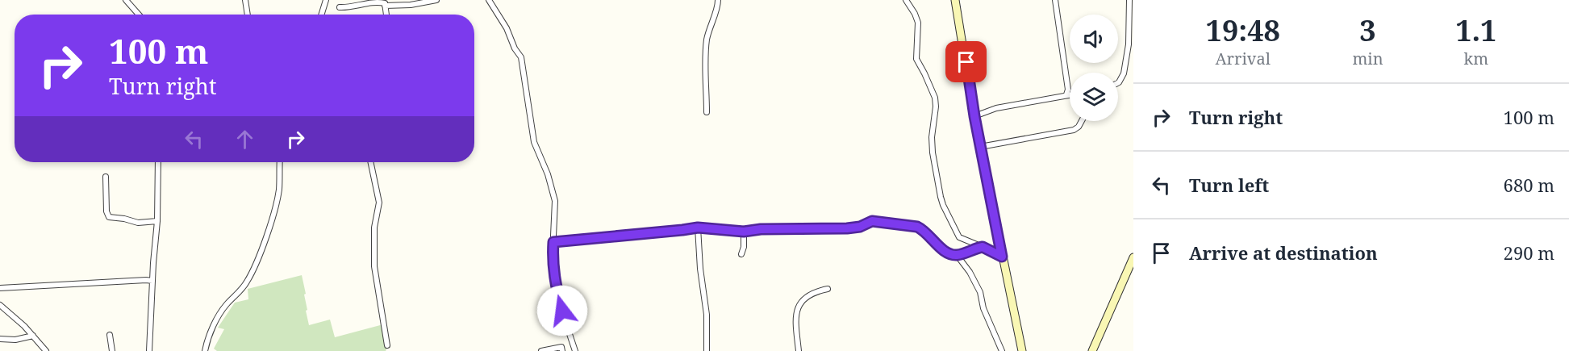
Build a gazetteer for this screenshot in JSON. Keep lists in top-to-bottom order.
{
  "page": {
    "eta": [
      "19:48",
      "Arrival",
      "3",
      "min",
      "1.1",
      "km"
    ],
    "turn": ["100 m", "Turn right"],
    "list": [
      {
        "name": "Turn right",
        "value": "100 m"
      },
      {
        "name": "Turn left",
        "value": "680 m"
      },
      {
        "name": "Arrive at destination",
        "value": "290 m"
      }
    ]
  }
}
